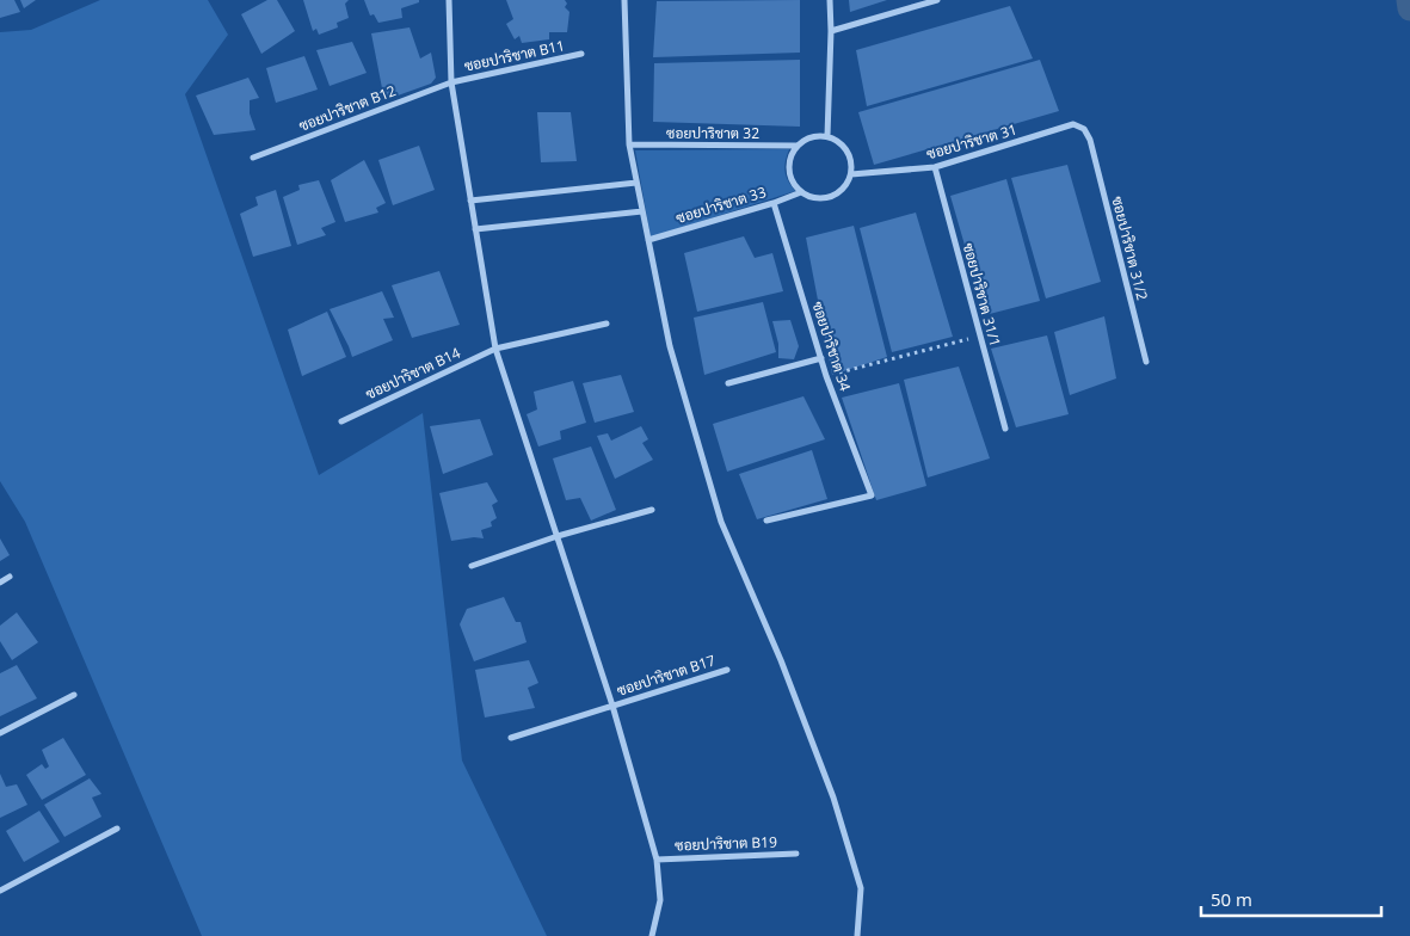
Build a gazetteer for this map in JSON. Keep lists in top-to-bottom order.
{
  "streets": {
    "street": [
      "ซอยปาริชาต B11",
      "ซอยปาริชาต B12",
      "ซอยปาริชาต 32",
      "ซอยปาริชาต 31",
      "ซอยปาริชาต 33",
      "ซอยปาริชาต 31/2",
      "ซอยปาริชาต 31/1",
      "ซอยปาริชาต 34",
      "ซอยปาริชาต B14",
      "ซอยปาริชาต B17",
      "ซอยปาริชาต B19"
    ]
  },
  "crossings": [
    ["ซอยปาริชาต B11", "ซอยปาริชาต B12"],
    ["ซอยปาริชาต 32", "ซอยปาริชาต 31"],
    ["ซอยปาริชาต 32", "ซอยปาริชาต 33"],
    ["ซอยปาริชาต 31", "ซอยปาริชาต 33"],
    ["ซอยปาริชาต 31", "ซอยปาริชาต 31/2"],
    ["ซอยปาริชาต 31", "ซอยปาริชาต 31/1"],
    ["ซอยปาริชาต 33", "ซอยปาริชาต 34"]
  ],
  "scale_bar": "50 m"
}
